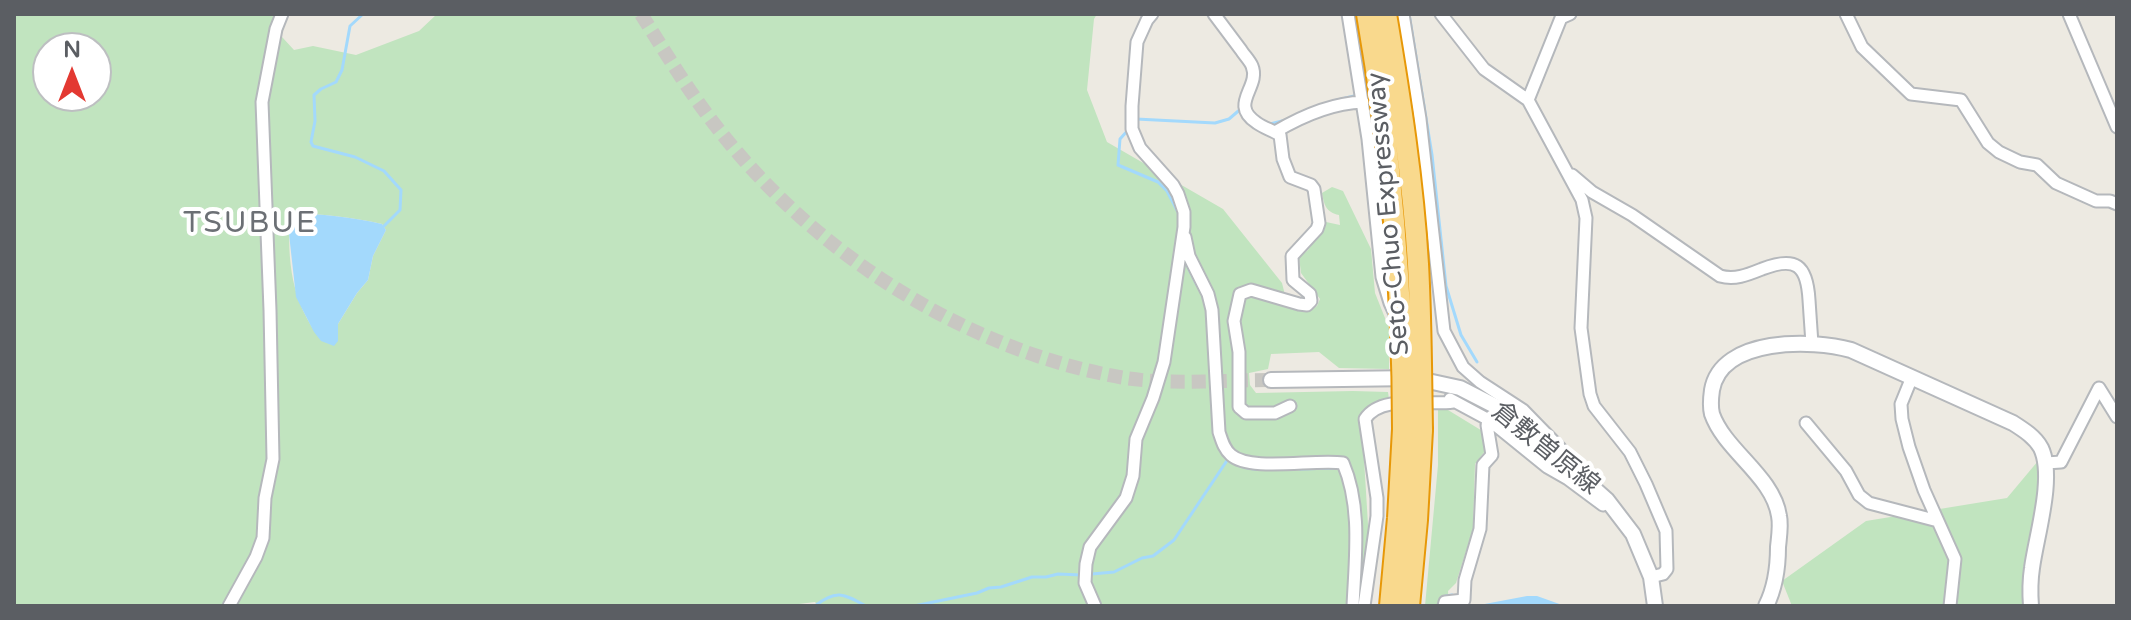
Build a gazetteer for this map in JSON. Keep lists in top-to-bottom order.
{
  "streets": {
    "highway": ["Seto-Chuo Expressway"],
    "street": ["倉敷曽原線"]
  },
  "districts": ["TSUBUE"],
  "north": "top"
}
